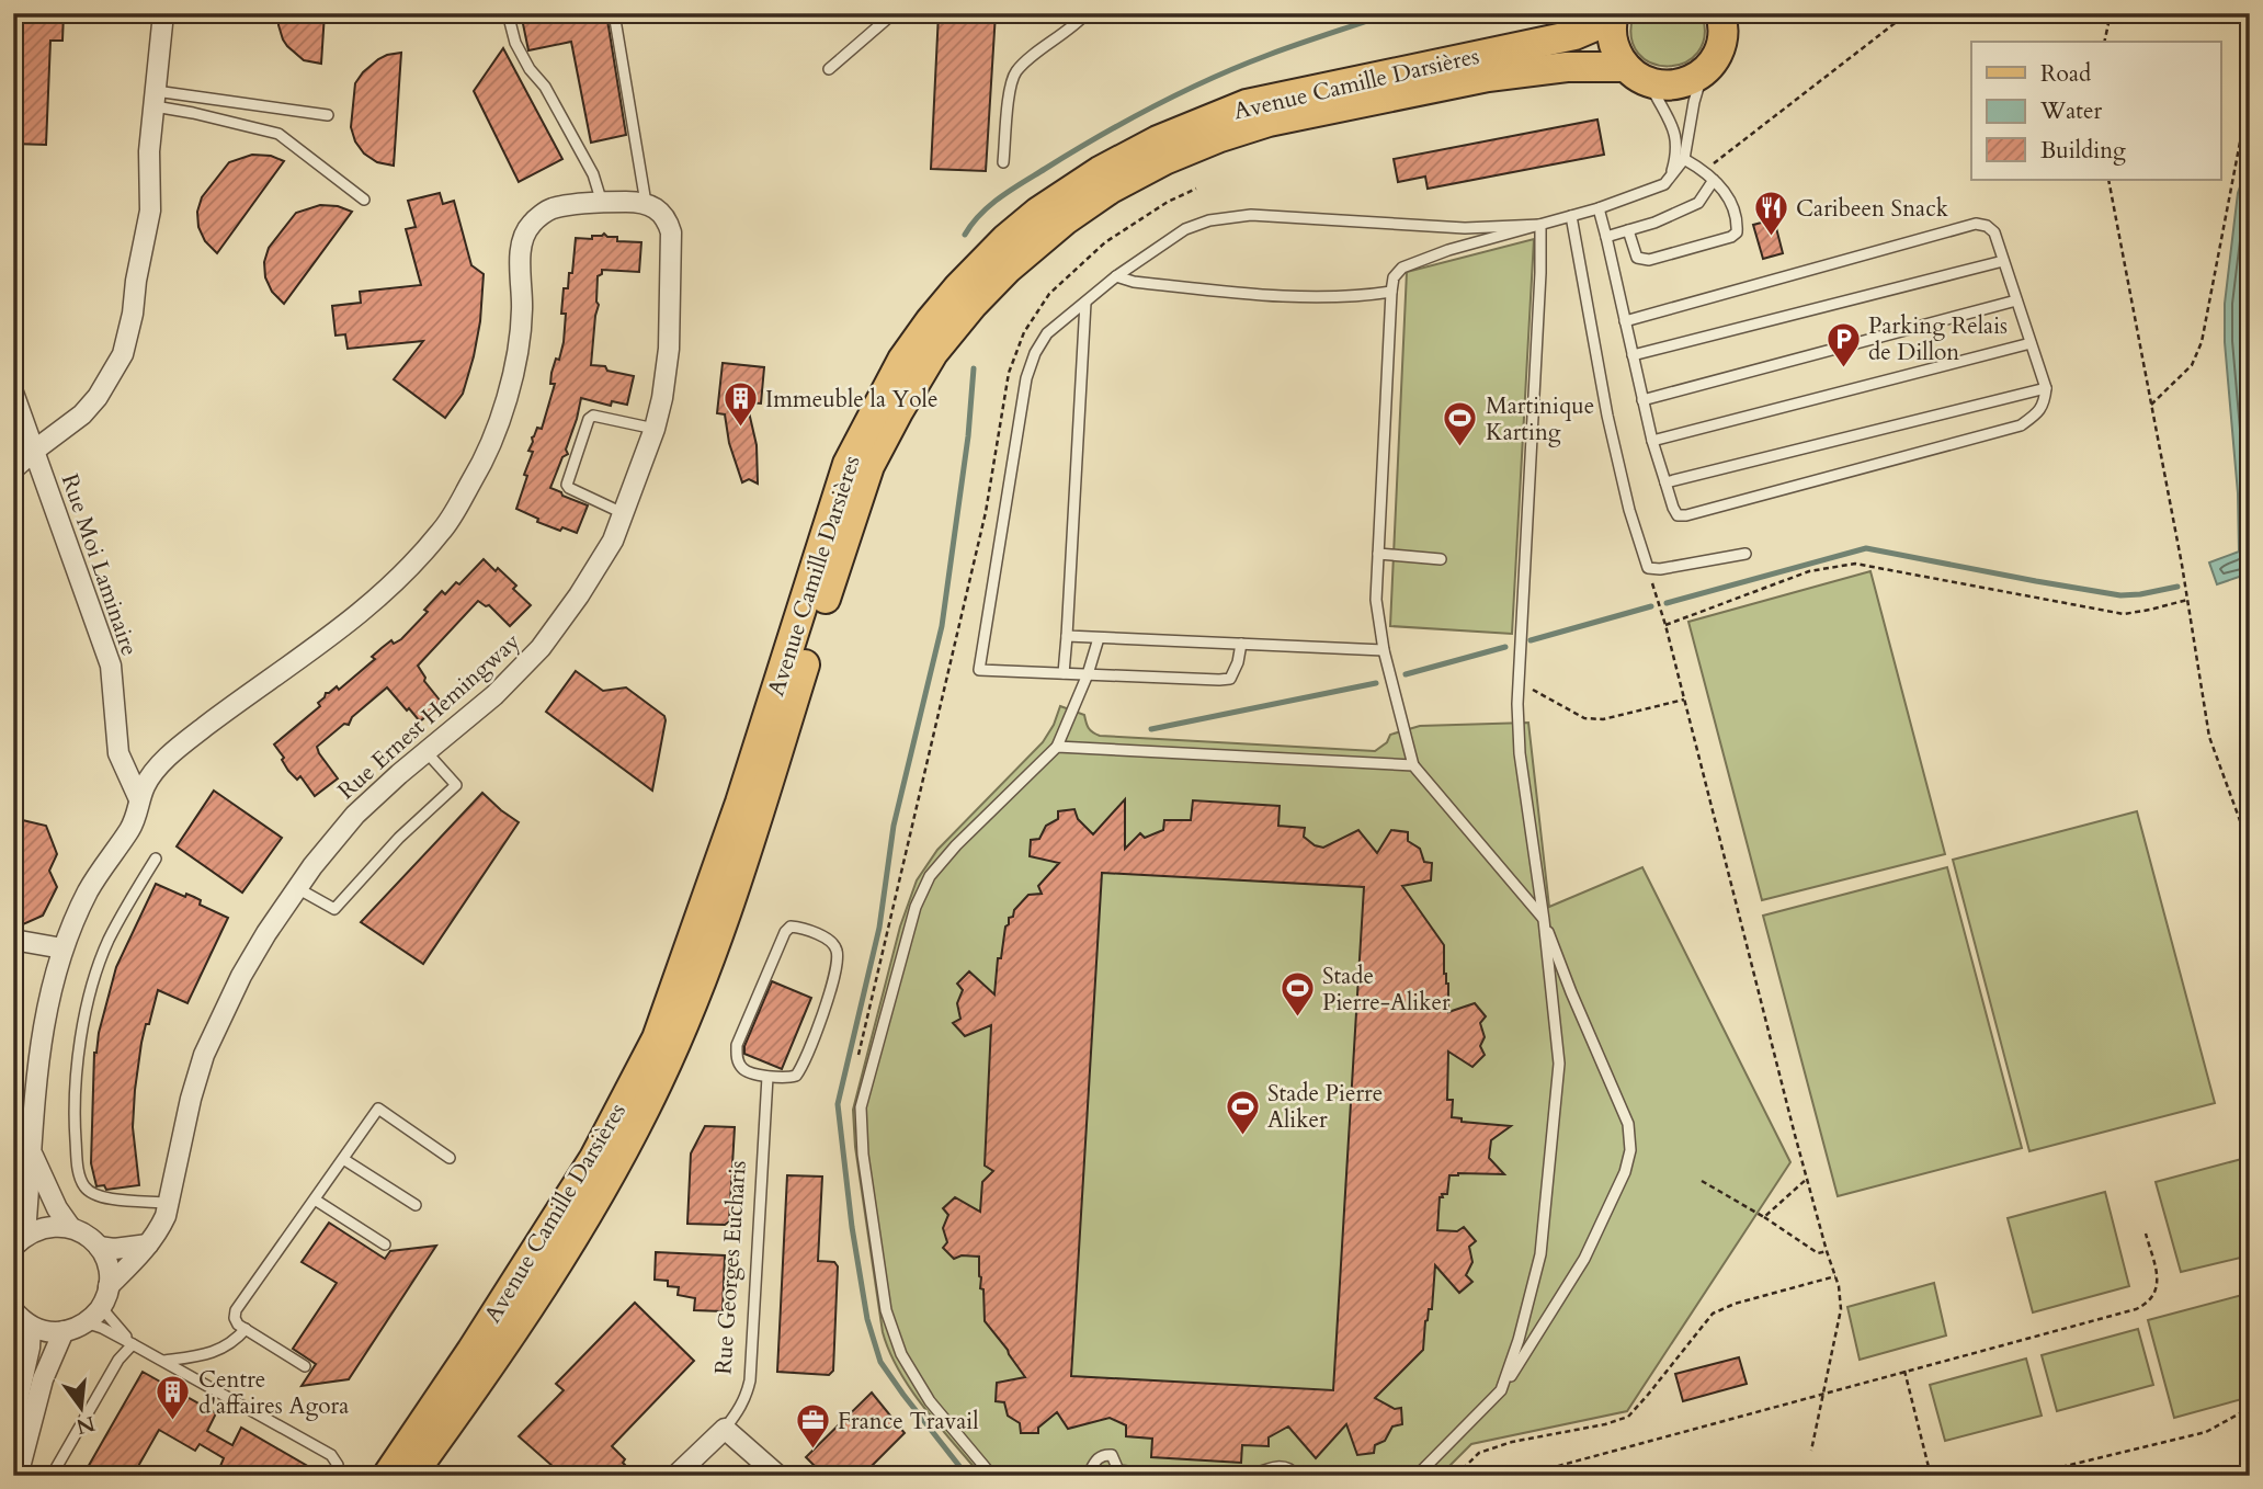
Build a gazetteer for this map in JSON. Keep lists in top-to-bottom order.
{
  "streets": {
    "main road": ["Avenue Camille Darsières"],
    "street": ["Rue Moi Laminaire", "Rue Ernest Hemingway"],
    "lane": ["Rue Georges Eucharis"]
  },
  "places": {
    "restaurant": ["Caribeen Snack"],
    "parking": ["Parking Relais de Dillon"],
    "building": ["Immeuble la Yole", "Centre d'affaires Agora"],
    "sports": ["Martinique Karting", "Stade Pierre-Aliker", "Stade Pierre Aliker"],
    "office": ["France Travail"]
  },
  "legend": ["Road", "Water", "Building"],
  "north": "bottom"
}
